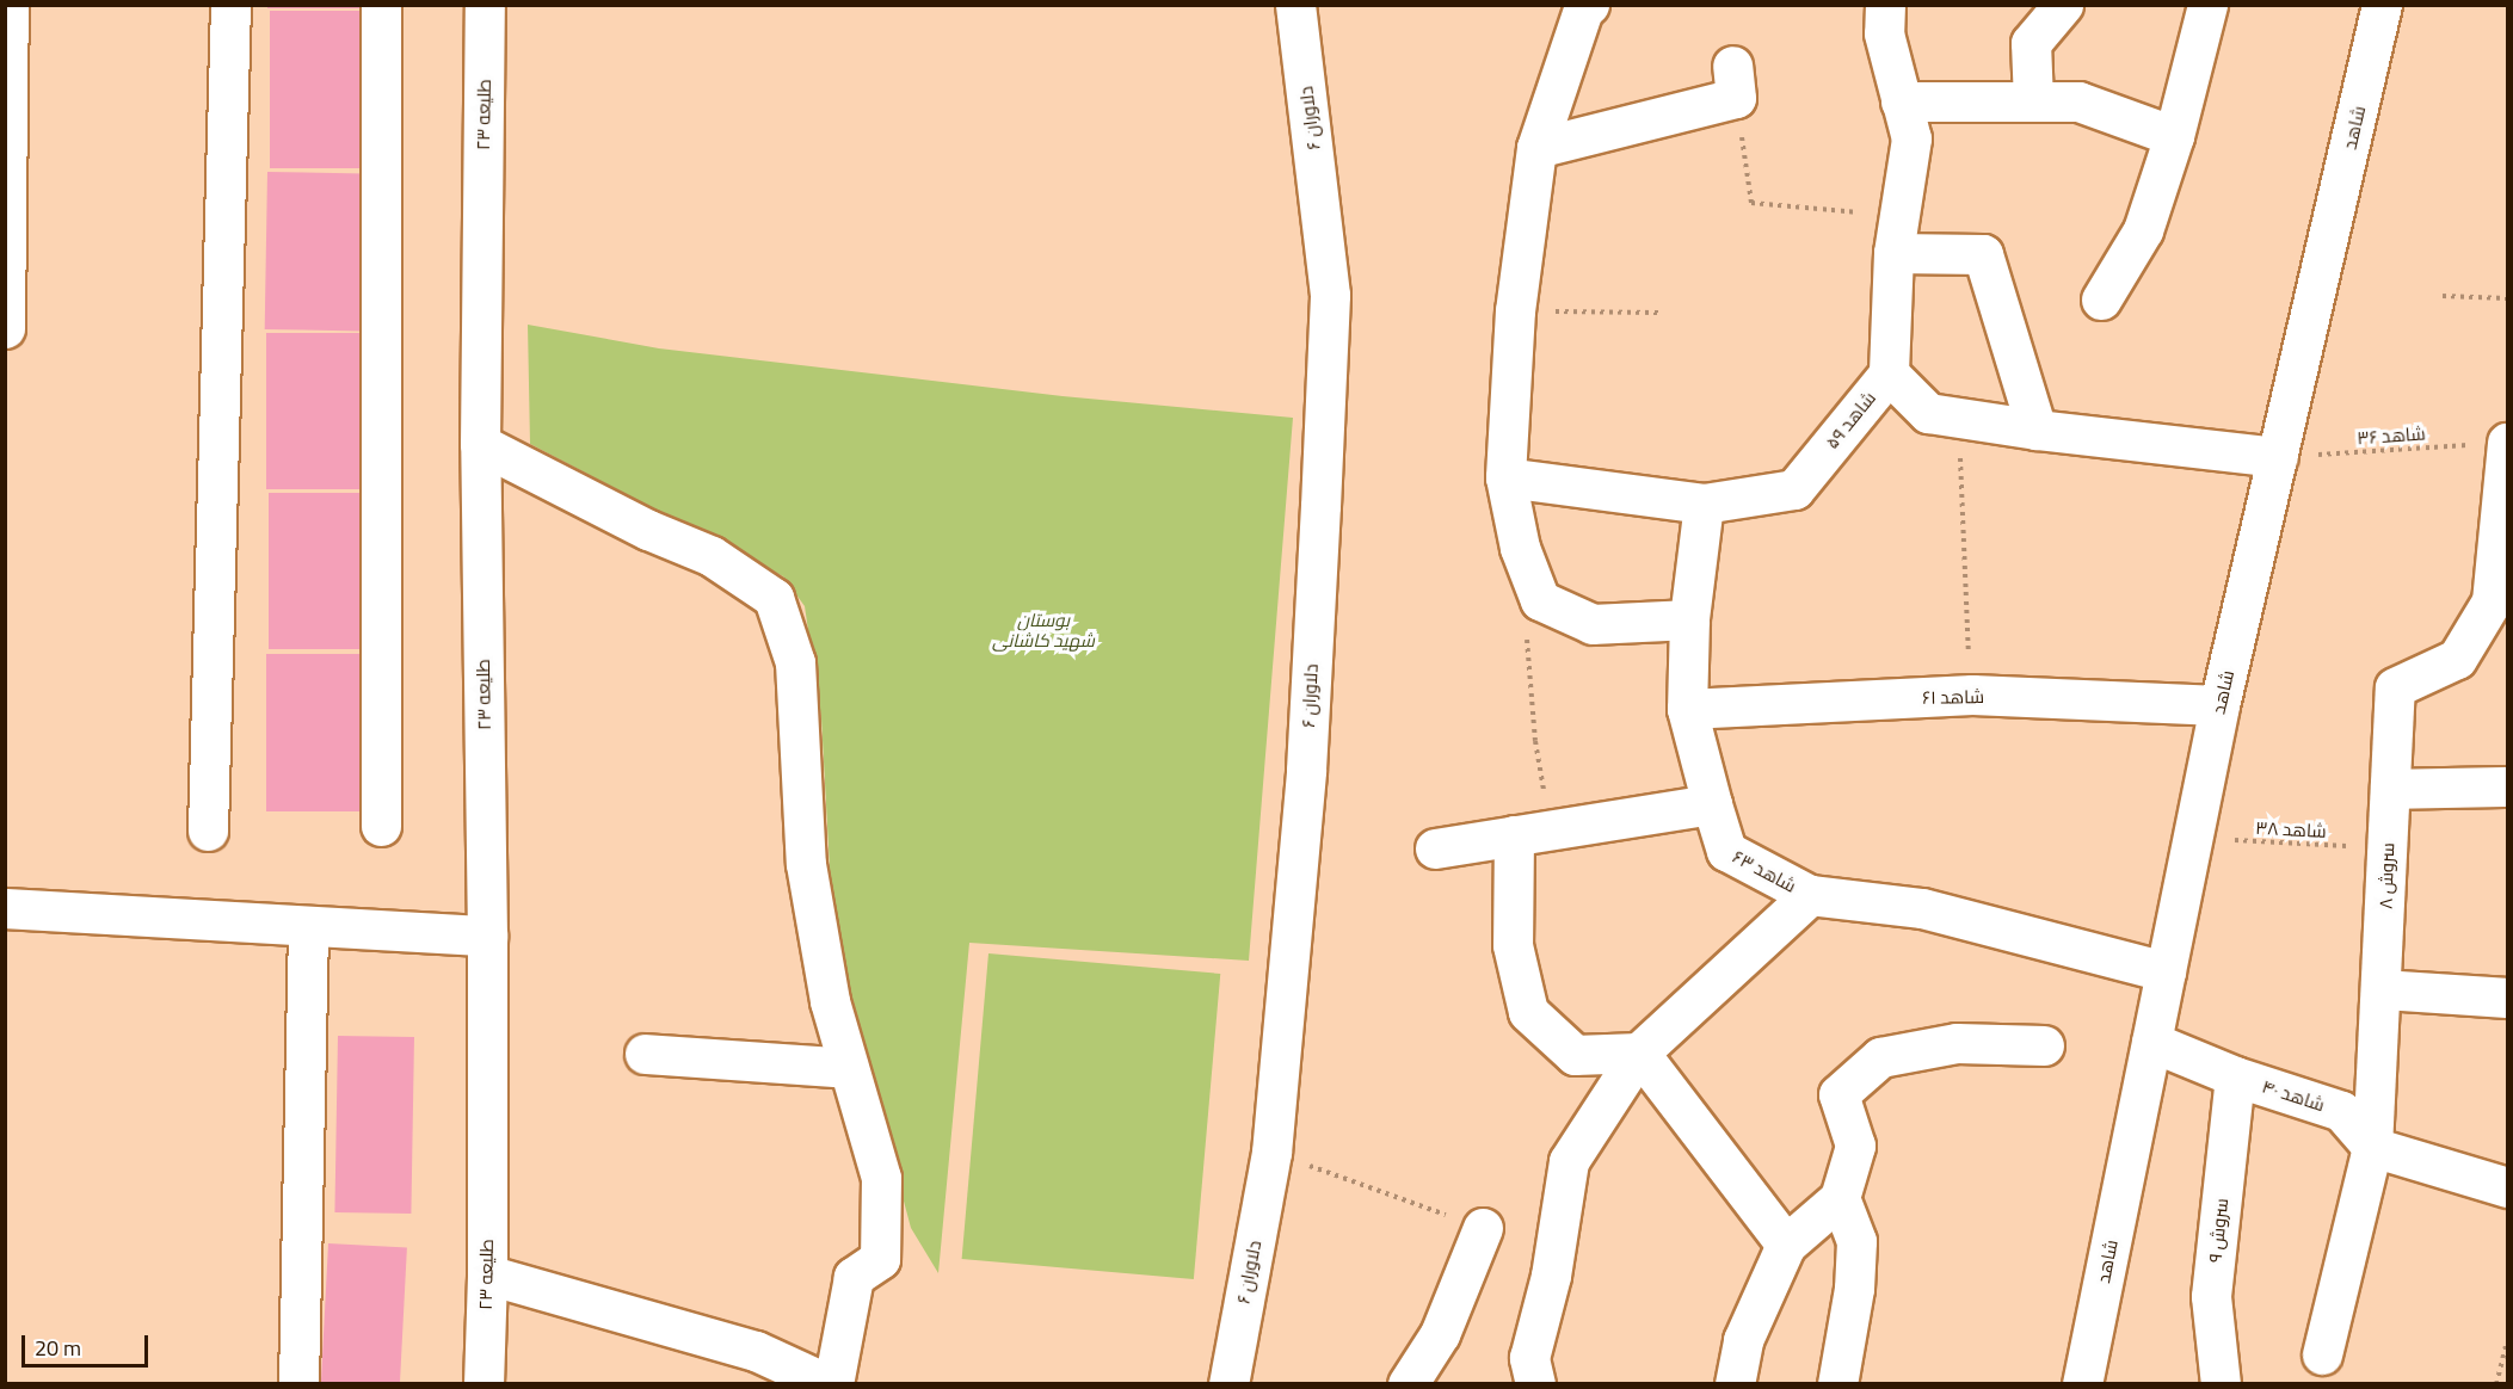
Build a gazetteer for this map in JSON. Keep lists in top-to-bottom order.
{
  "streets": {
    "street": [
      "طلیعه ۲۳",
      "دلاوران ۶",
      "شاهد",
      "شاهد ۵۹",
      "شاهد ۶۱",
      "شاهد ۶۳",
      "سروش ۸",
      "شاهد ۴۰",
      "سروش ۹"
    ],
    "path": ["شاهد ۳۶", "شاهد ۳۸"]
  },
  "crossings": [
    ["شاهد", "شاهد ۵۹"],
    ["شاهد", "شاهد ۳۶"],
    ["شاهد", "شاهد ۶۱"],
    ["شاهد", "شاهد ۳۸"],
    ["شاهد", "شاهد ۶۳"],
    ["شاهد", "شاهد ۴۰"],
    ["شاهد ۵۹", "شاهد ۳۶"],
    ["شاهد ۵۹", "شاهد ۶۳"],
    ["شاهد ۳۶", "سروش ۸"],
    ["شاهد ۶۱", "شاهد ۶۳"],
    ["شاهد ۳۸", "سروش ۸"],
    ["سروش ۸", "شاهد ۴۰"],
    ["شاهد ۴۰", "سروش ۹"]
  ],
  "parks": ["بوستان شهید کاشانی"],
  "scale_bar": "20 m"
}
